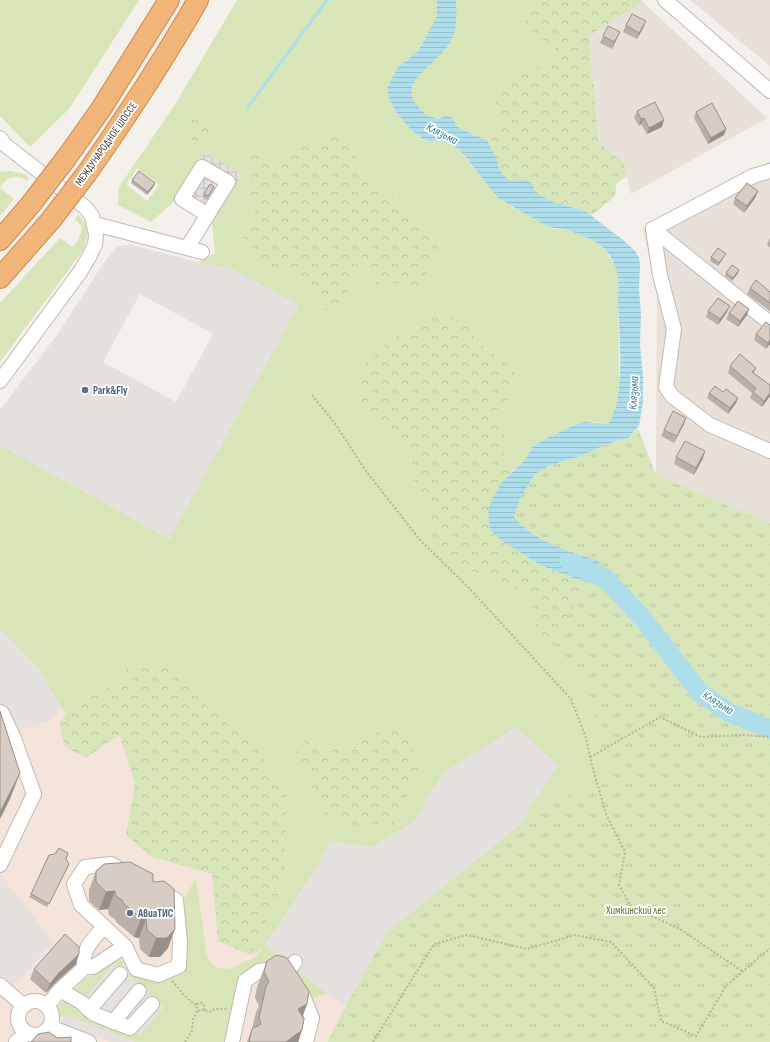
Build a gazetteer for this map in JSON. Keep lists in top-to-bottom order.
{
  "streets": {
    "highway": ["МЕЖДУНАРОДНОЕ ШОССЕ"]
  },
  "water": ["Клязьма"],
  "parks": ["Химкинский лес"],
  "places": ["Park&Fly", "АвиаТИС"]
}
